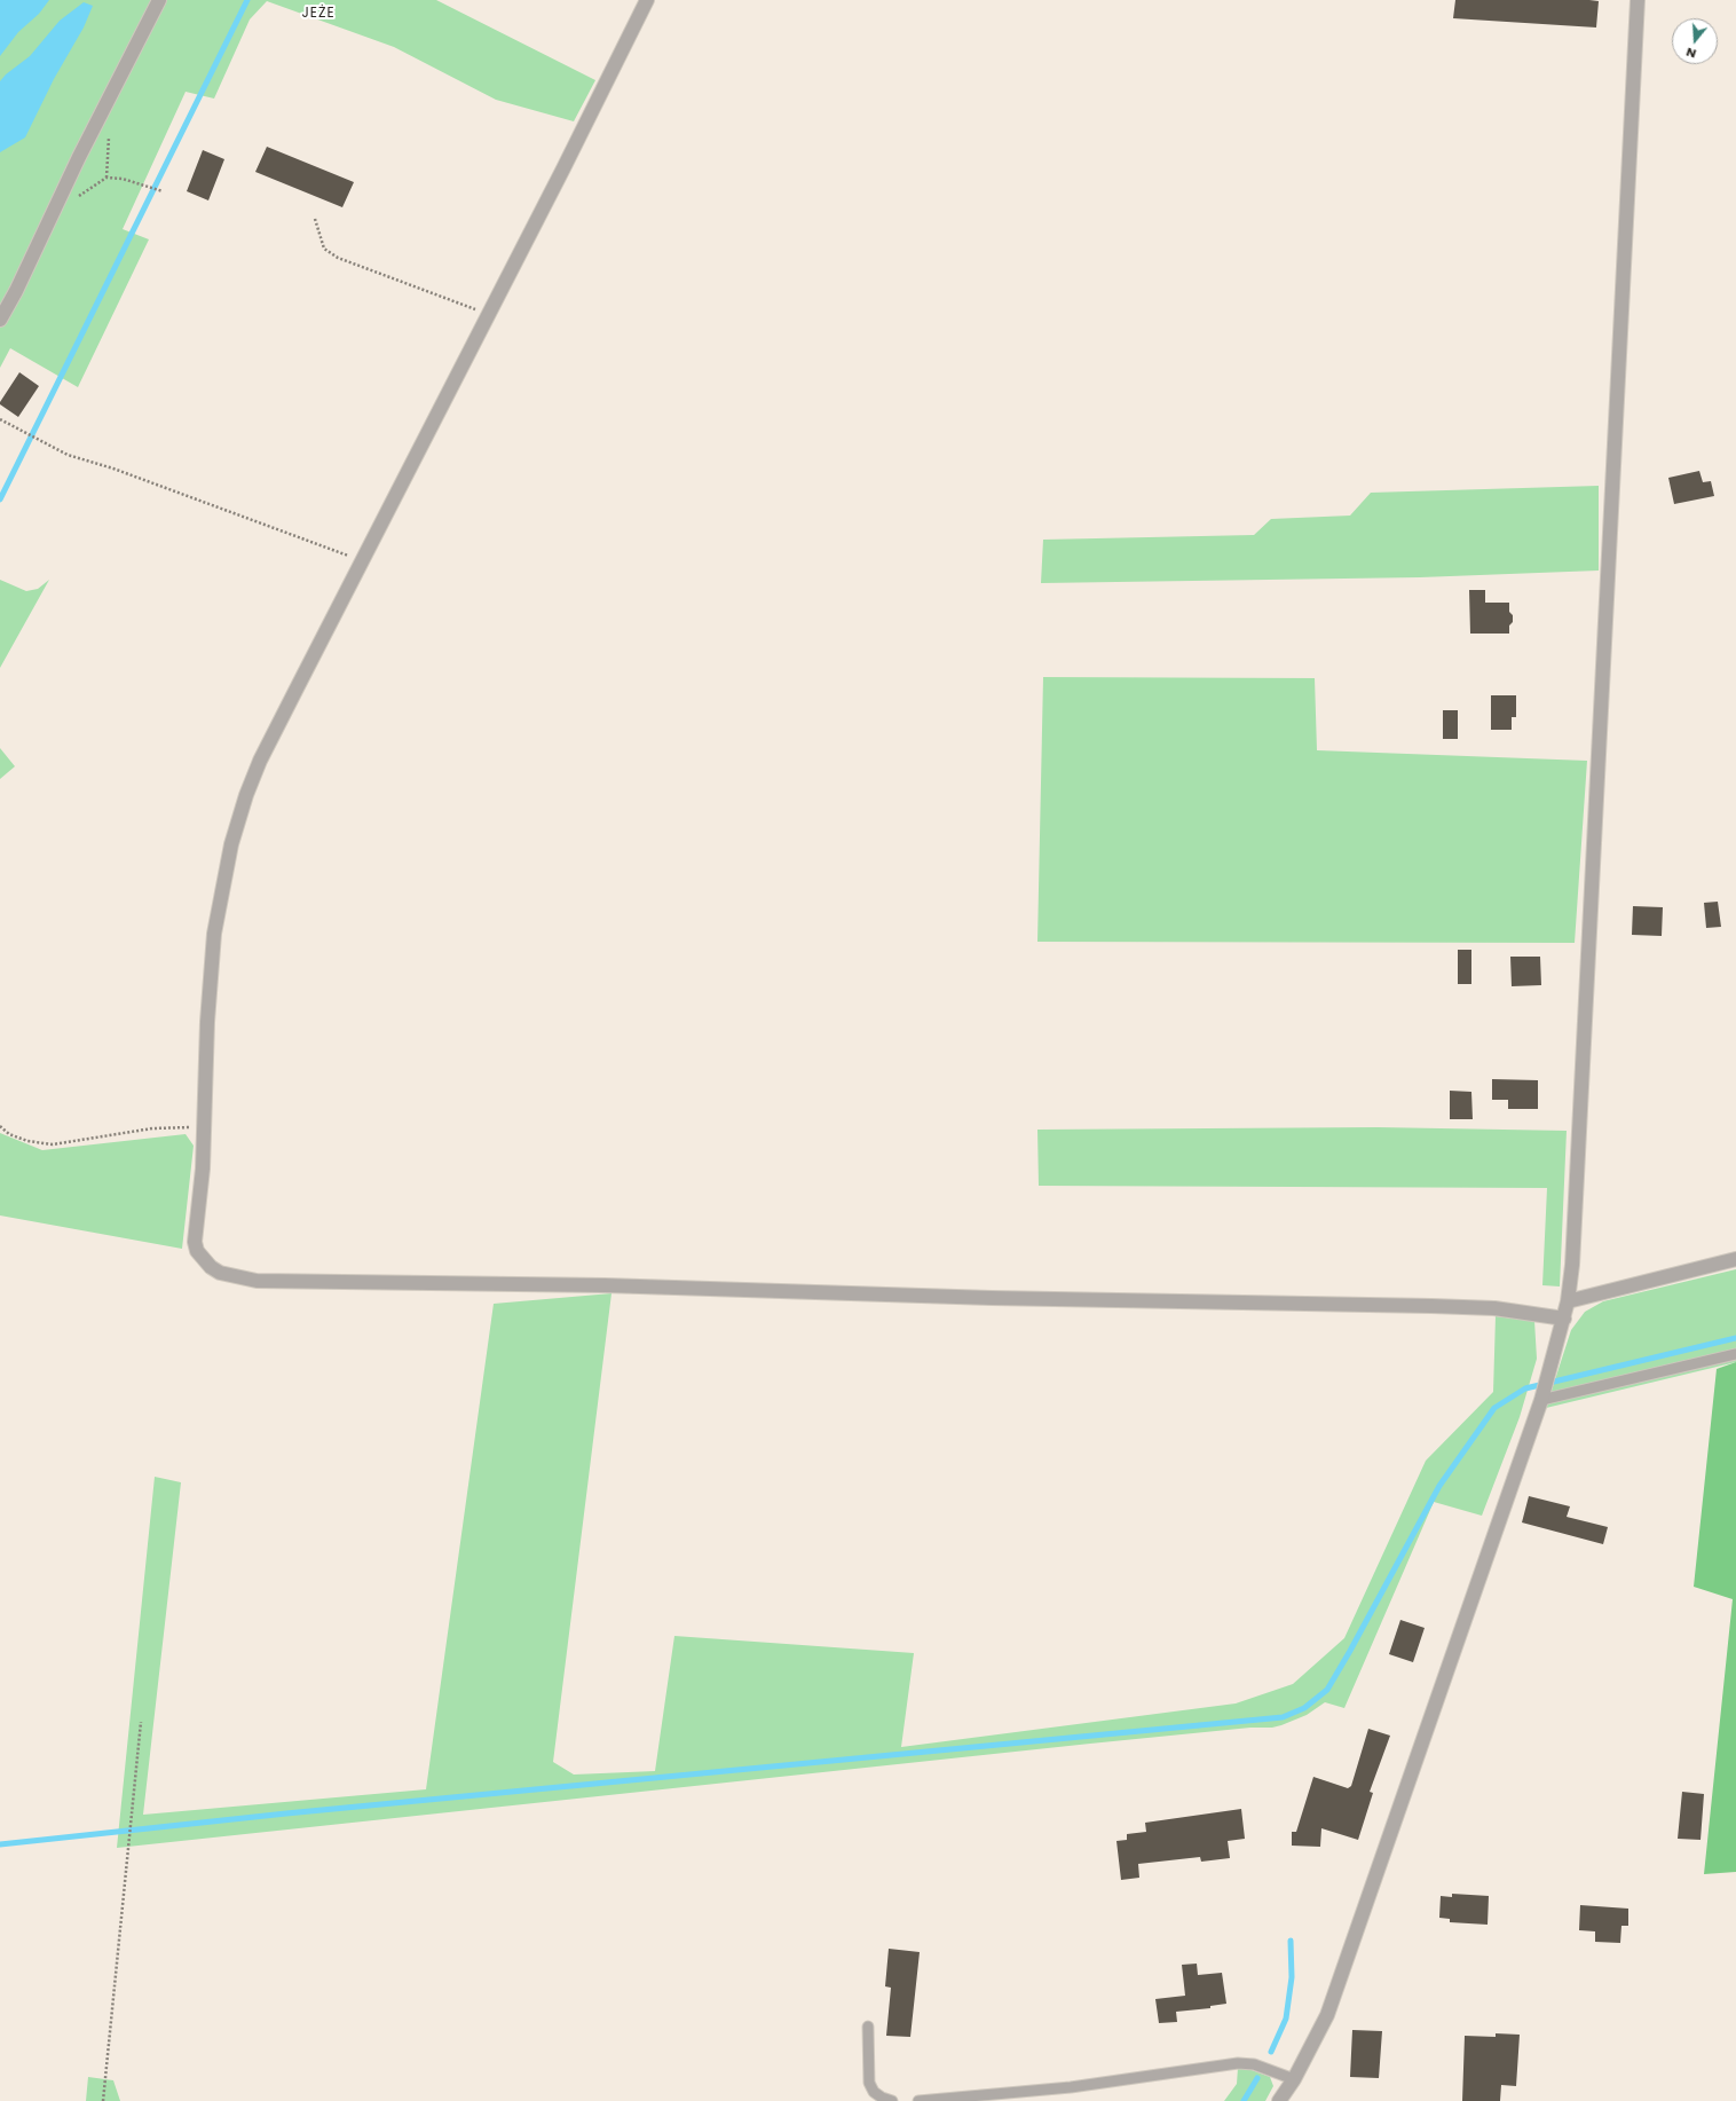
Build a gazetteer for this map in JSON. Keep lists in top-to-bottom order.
{
  "districts": ["JEŻE"],
  "north": "bottom"
}
